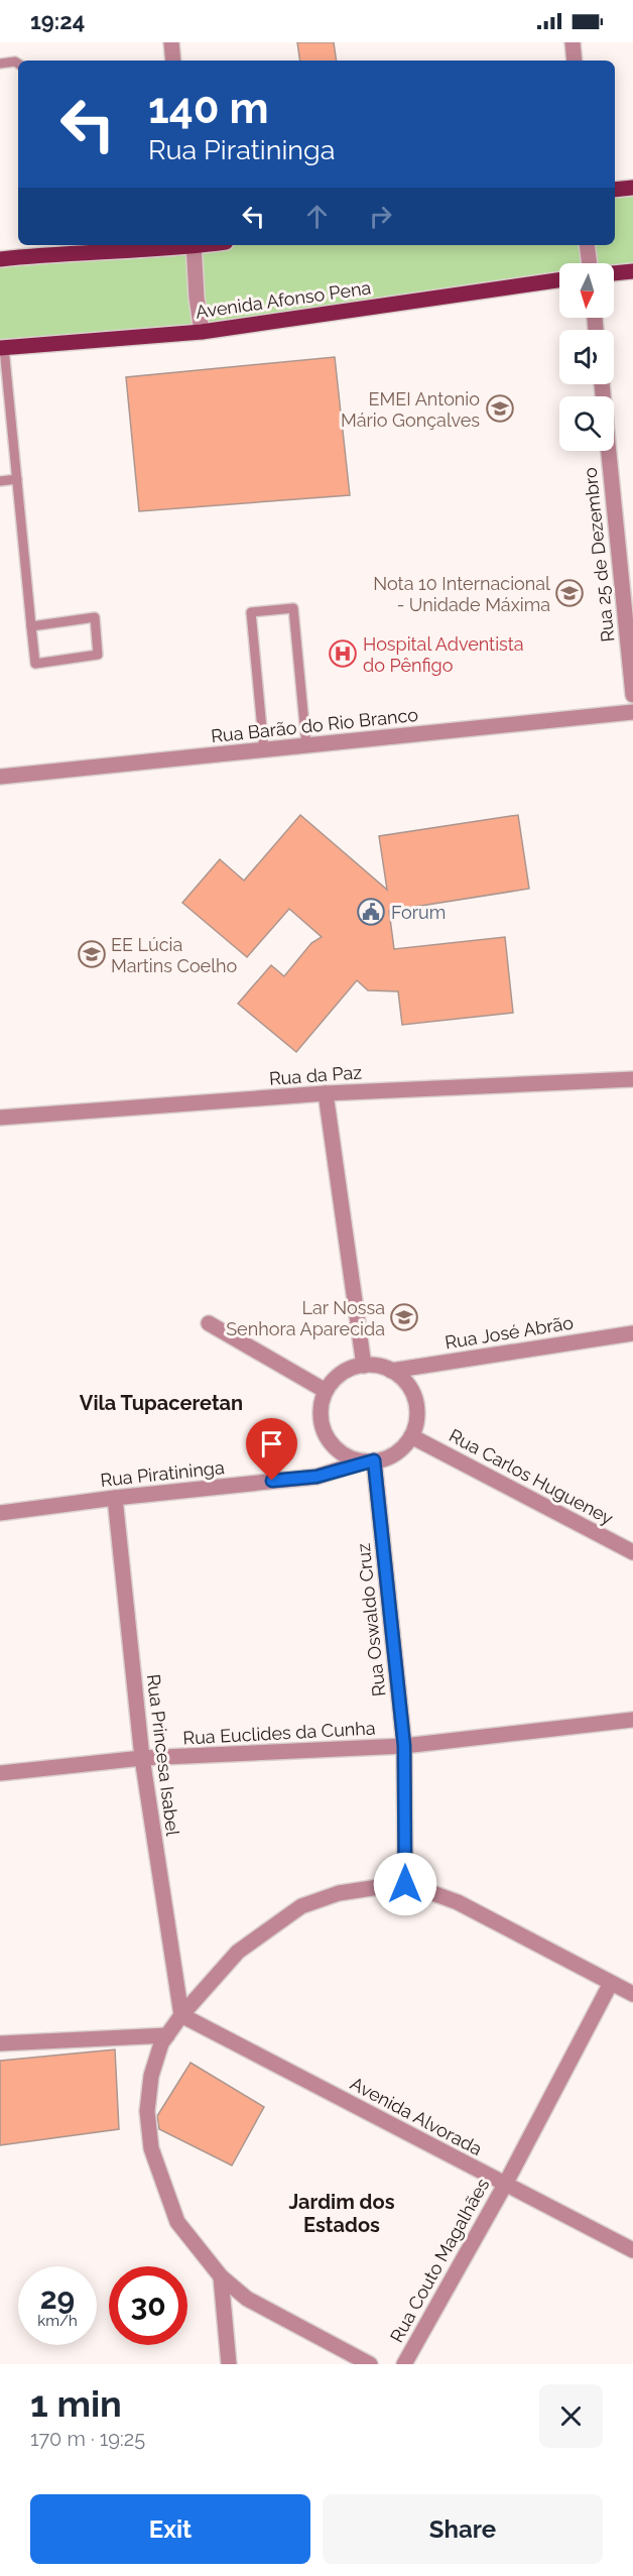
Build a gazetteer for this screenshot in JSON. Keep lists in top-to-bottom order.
{
  "streets": {
    "main road": ["Avenida Afonso Pena"],
    "street": [
      "Rua 25 de Dezembro",
      "Rua Barão do Rio Branco",
      "Rua da Paz",
      "Rua José Abrão",
      "Rua Piratininga",
      "Rua Carlos Hugueney",
      "Rua Oswaldo Cruz",
      "Rua Euclides da Cunha",
      "Rua Princesa Isabel",
      "Avenida Alvorada",
      "Rua Couto Magalhães"
    ]
  },
  "crossings": [
    ["Rua José Abrão", "Rua Piratininga"],
    ["Rua José Abrão", "Rua Carlos Hugueney"],
    ["Rua José Abrão", "Rua Oswaldo Cruz"],
    ["Rua Piratininga", "Rua Carlos Hugueney"],
    ["Rua Piratininga", "Rua Oswaldo Cruz"],
    ["Rua Piratininga", "Rua Princesa Isabel"],
    ["Rua Carlos Hugueney", "Rua Oswaldo Cruz"],
    ["Rua Oswaldo Cruz", "Rua Euclides da Cunha"],
    ["Rua Euclides da Cunha", "Rua Princesa Isabel"],
    ["Rua Princesa Isabel", "Avenida Alvorada"],
    ["Avenida Alvorada", "Rua Couto Magalhães"]
  ],
  "districts": ["Vila Tupaceretan", "Jardim dos Estados"],
  "places": {
    "school or university": [
      "EMEI Antonio Mário Gonçalves",
      "Nota 10 Internacional - Unidade Máxima",
      "EE Lúcia Martins Coelho",
      "Lar Nossa Senhora Aparecida"
    ],
    "hospital": ["Hospital Adventista do Pênfigo"],
    "public building": ["Forum"]
  },
  "north": "bottom",
  "page": {
    "status": "19:24",
    "turn": ["140 m", "Rua Piratininga"],
    "speed": "29 km/h",
    "limit": "30",
    "heading": ["1 min", "170 m · 19:25"],
    "buttons": ["Exit", "Share"]
  }
}
